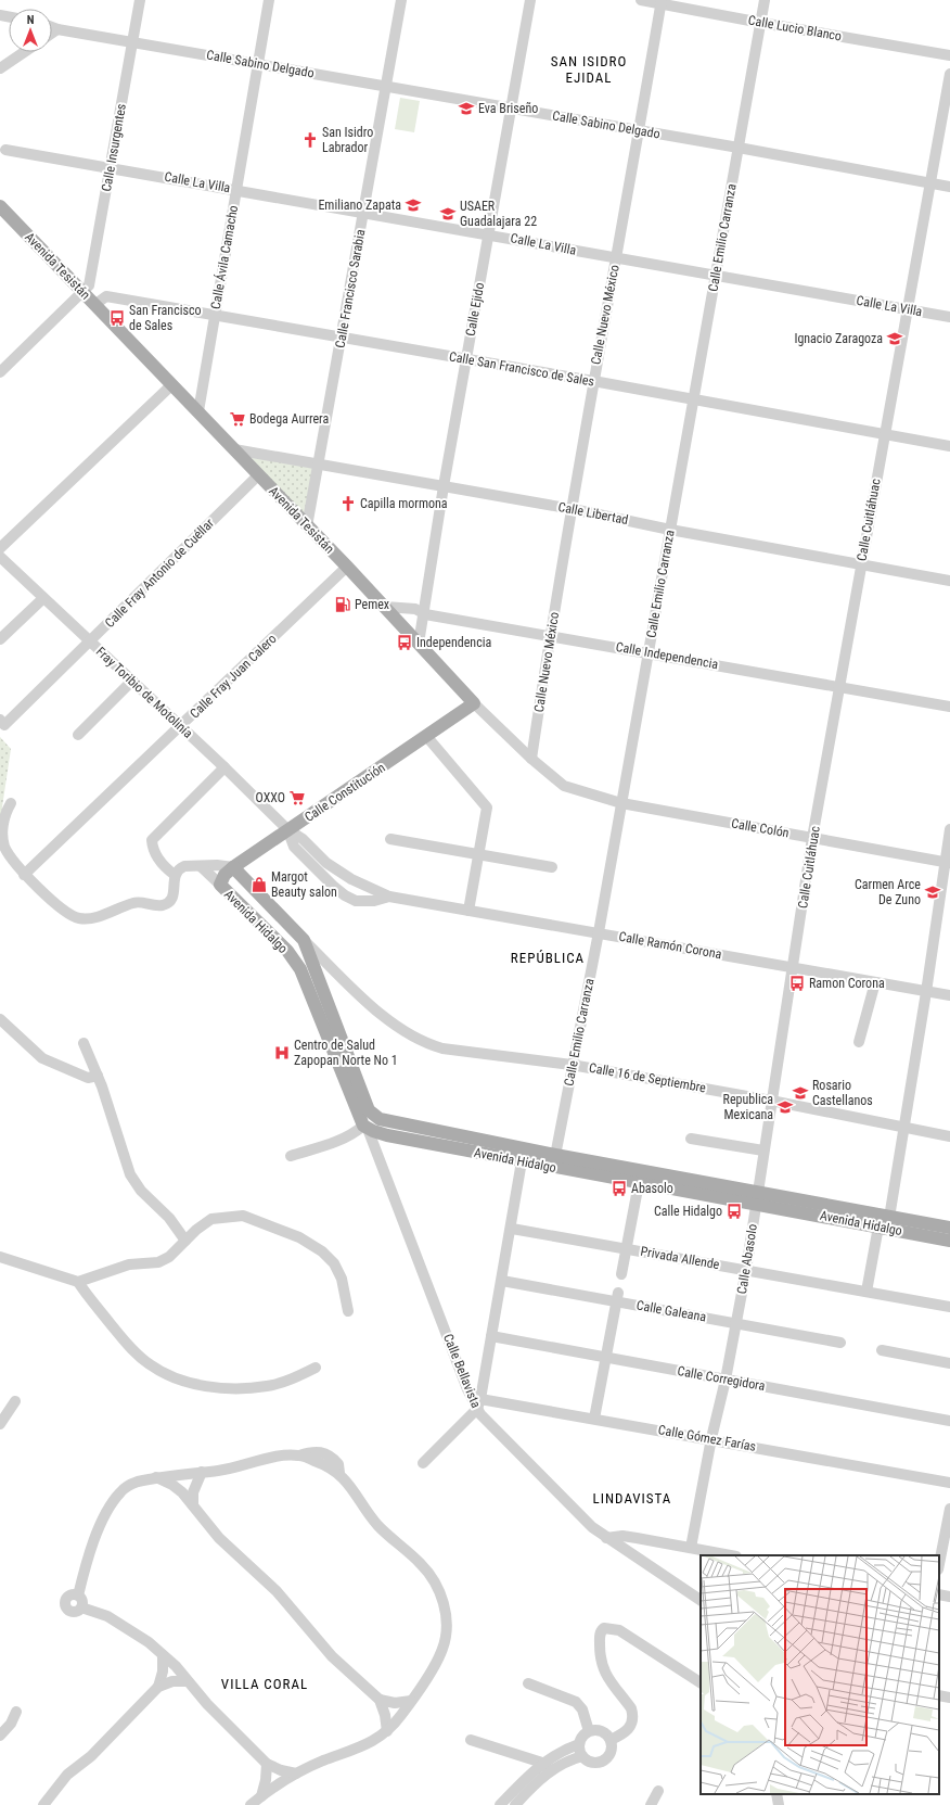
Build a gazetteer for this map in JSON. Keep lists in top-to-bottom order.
{
  "streets": {
    "main road": ["Avenida Tesistán", "Calle Constitución", "Avenida Hidalgo"],
    "street": [
      "Calle Lucio Blanco",
      "Calle Sabino Delgado",
      "Calle Insurgentes",
      "Calle La Villa",
      "Calle Emilio Carranza",
      "Calle Ávila Camacho",
      "Calle Francisco Sarabia",
      "Calle Ejido",
      "Calle Nuevo México",
      "Calle San Francisco de Sales",
      "Calle Libertad",
      "Calle Cuitláhuac",
      "Calle Fray Antonio de Cuéllar",
      "Calle Independencia",
      "Calle Fray Juan Calero",
      "Fray Toribio de Motolinía",
      "Calle Colón",
      "Calle Ramón Corona",
      "Calle 16 de Septiembre",
      "Privada Allende",
      "Calle Abasolo",
      "Calle Galeana",
      "Calle Bellavista",
      "Calle Corregidora",
      "Calle Gómez Farías"
    ]
  },
  "crossings": [
    ["Calle Lucio Blanco", "Calle Emilio Carranza"],
    ["Calle Lucio Blanco", "Calle Nuevo México"],
    ["Calle Sabino Delgado", "Calle Insurgentes"],
    ["Calle Sabino Delgado", "Calle Emilio Carranza"],
    ["Calle Sabino Delgado", "Calle Ávila Camacho"],
    ["Calle Sabino Delgado", "Calle Francisco Sarabia"],
    ["Calle Sabino Delgado", "Calle Ejido"],
    ["Calle Sabino Delgado", "Calle Nuevo México"],
    ["Calle Sabino Delgado", "Calle Cuitláhuac"],
    ["Calle Insurgentes", "Calle La Villa"],
    ["Calle Insurgentes", "Avenida Tesistán"],
    ["Calle La Villa", "Calle Emilio Carranza"],
    ["Calle La Villa", "Calle Ávila Camacho"],
    ["Calle La Villa", "Calle Francisco Sarabia"],
    ["Calle La Villa", "Calle Ejido"],
    ["Calle La Villa", "Calle Nuevo México"],
    ["Calle La Villa", "Calle Cuitláhuac"],
    ["Calle Emilio Carranza", "Avenida Tesistán"],
    ["Calle Emilio Carranza", "Calle San Francisco de Sales"],
    ["Calle Emilio Carranza", "Calle Libertad"],
    ["Calle Emilio Carranza", "Calle Independencia"],
    ["Calle Emilio Carranza", "Calle Colón"],
    ["Calle Emilio Carranza", "Avenida Hidalgo"],
    ["Calle Emilio Carranza", "Calle Ramón Corona"],
    ["Calle Emilio Carranza", "Calle 16 de Septiembre"],
    ["Calle Ávila Camacho", "Avenida Tesistán"],
    ["Calle Ávila Camacho", "Calle San Francisco de Sales"],
    ["Avenida Tesistán", "Calle Francisco Sarabia"],
    ["Avenida Tesistán", "Calle Ejido"],
    ["Avenida Tesistán", "Calle Nuevo México"],
    ["Avenida Tesistán", "Calle San Francisco de Sales"],
    ["Avenida Tesistán", "Calle Libertad"],
    ["Avenida Tesistán", "Calle Fray Antonio de Cuéllar"],
    ["Avenida Tesistán", "Calle Independencia"],
    ["Avenida Tesistán", "Calle Fray Juan Calero"],
    ["Avenida Tesistán", "Calle Constitución"],
    ["Avenida Tesistán", "Calle Colón"],
    ["Calle Francisco Sarabia", "Calle San Francisco de Sales"],
    ["Calle Francisco Sarabia", "Calle Libertad"],
    ["Calle Ejido", "Calle San Francisco de Sales"],
    ["Calle Ejido", "Calle Libertad"],
    ["Calle Ejido", "Calle Independencia"],
    ["Calle Nuevo México", "Calle San Francisco de Sales"],
    ["Calle Nuevo México", "Calle Libertad"],
    ["Calle Nuevo México", "Calle Independencia"],
    ["Calle San Francisco de Sales", "Calle Cuitláhuac"],
    ["Calle Libertad", "Calle Cuitláhuac"],
    ["Calle Cuitláhuac", "Calle Independencia"],
    ["Calle Cuitláhuac", "Calle Colón"],
    ["Calle Cuitláhuac", "Calle Ramón Corona"],
    ["Calle Cuitláhuac", "Calle Abasolo"],
    ["Calle Fray Antonio de Cuéllar", "Fray Toribio de Motolinía"],
    ["Calle Fray Juan Calero", "Fray Toribio de Motolinía"],
    ["Fray Toribio de Motolinía", "Calle Constitución"],
    ["Fray Toribio de Motolinía", "Calle Ramón Corona"],
    ["Calle Constitución", "Avenida Hidalgo"],
    ["Calle Constitución", "Calle Ramón Corona"],
    ["Avenida Hidalgo", "Calle 16 de Septiembre"],
    ["Avenida Hidalgo", "Calle Abasolo"],
    ["Avenida Hidalgo", "Calle Bellavista"],
    ["Calle Ramón Corona", "Calle Abasolo"],
    ["Calle 16 de Septiembre", "Calle Abasolo"],
    ["Privada Allende", "Calle Abasolo"],
    ["Calle Abasolo", "Calle Galeana"],
    ["Calle Abasolo", "Calle Corregidora"],
    ["Calle Abasolo", "Calle Gómez Farías"],
    ["Calle Bellavista", "Calle Gómez Farías"]
  ],
  "districts": [
    "SAN ISIDRO EJIDAL",
    "REPÚBLICA",
    "LINDAVISTA",
    "VILLA CORAL"
  ],
  "places": {
    "school or university": [
      "Eva Briseño",
      "Emiliano Zapata",
      "USAER Guadalajara 22",
      "Ignacio Zaragoza",
      "Carmen Arce De Zuno",
      "Rosario Castellanos",
      "Republica Mexicana"
    ],
    "church": ["San Isidro Labrador", "Capilla mormona"],
    "bus stop": [
      "San Francisco de Sales",
      "Independencia",
      "Ramon Corona",
      "Abasolo",
      "Calle Hidalgo"
    ],
    "supermarket": ["Bodega Aurrera", "OXXO"],
    "fuel station": ["Pemex"],
    "shop": ["Margot Beauty salon"],
    "hospital": ["Centro de Salud Zapopan Norte No 1"]
  },
  "north": "top"
}
